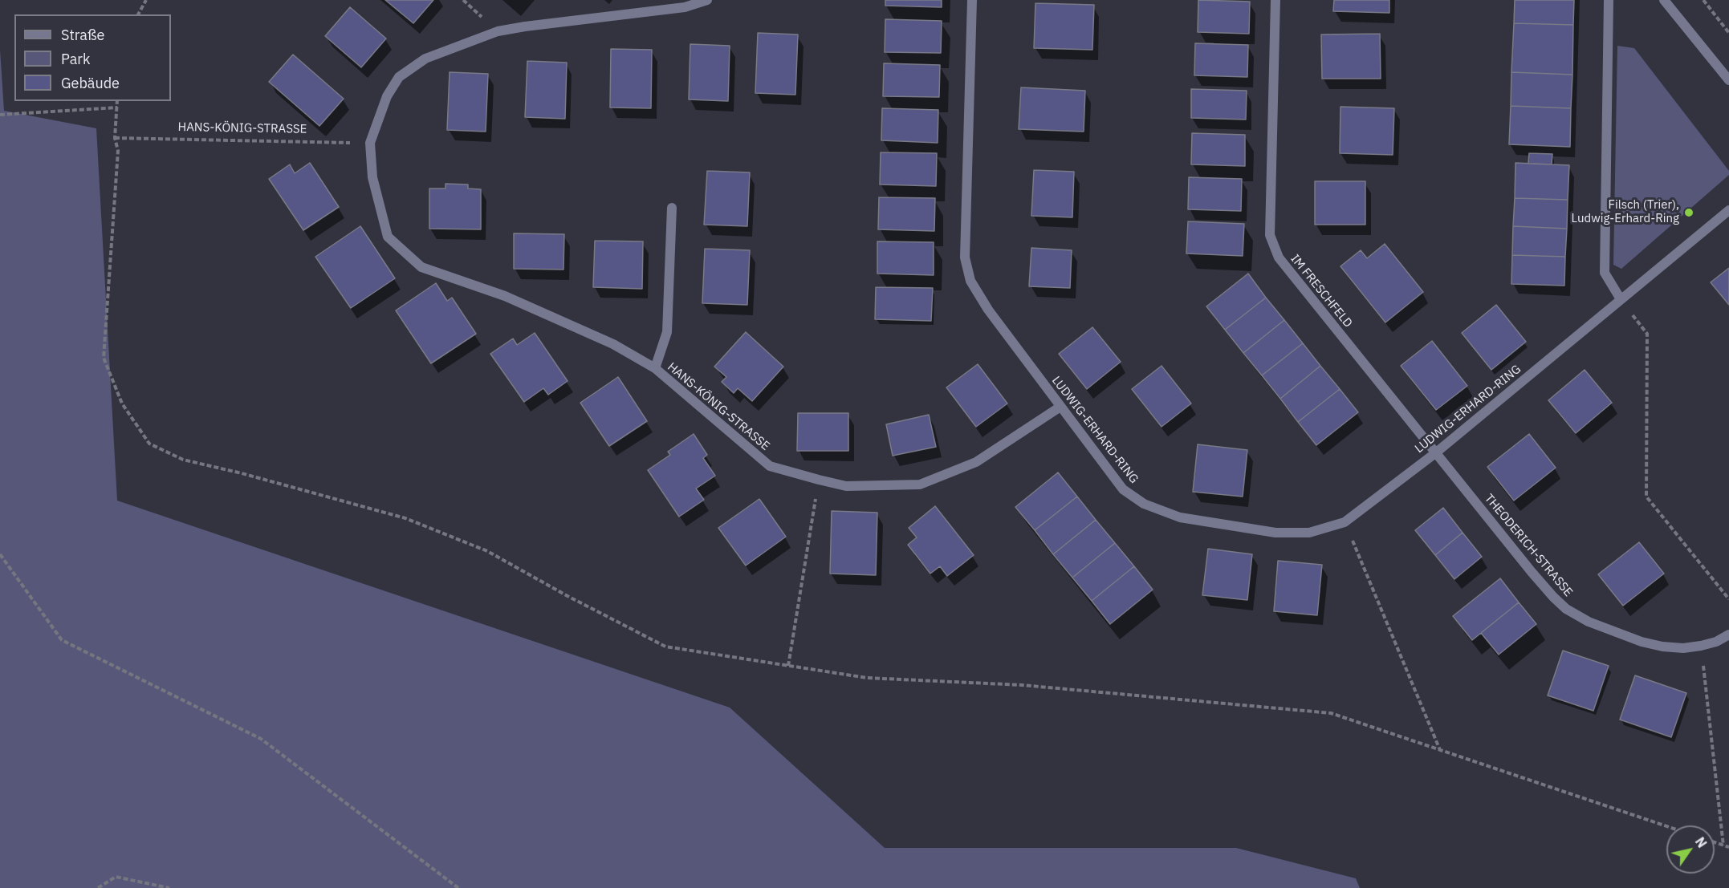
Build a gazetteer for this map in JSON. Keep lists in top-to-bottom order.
{
  "streets": {
    "street": [
      "HANS-KÖNIG-STRASSE",
      "IM FRESCHFELD",
      "LUDWIG-ERHARD-RING",
      "THEODERICH-STRASSE"
    ]
  },
  "crossings": [
    ["HANS-KÖNIG-STRASSE", "LUDWIG-ERHARD-RING"],
    ["IM FRESCHFELD", "LUDWIG-ERHARD-RING"],
    ["IM FRESCHFELD", "THEODERICH-STRASSE"],
    ["LUDWIG-ERHARD-RING", "THEODERICH-STRASSE"]
  ],
  "places": ["Filsch (Trier), Ludwig-Erhard-Ring"],
  "legend": ["Straße", "Park", "Gebäude"],
  "north": "top right"
}
